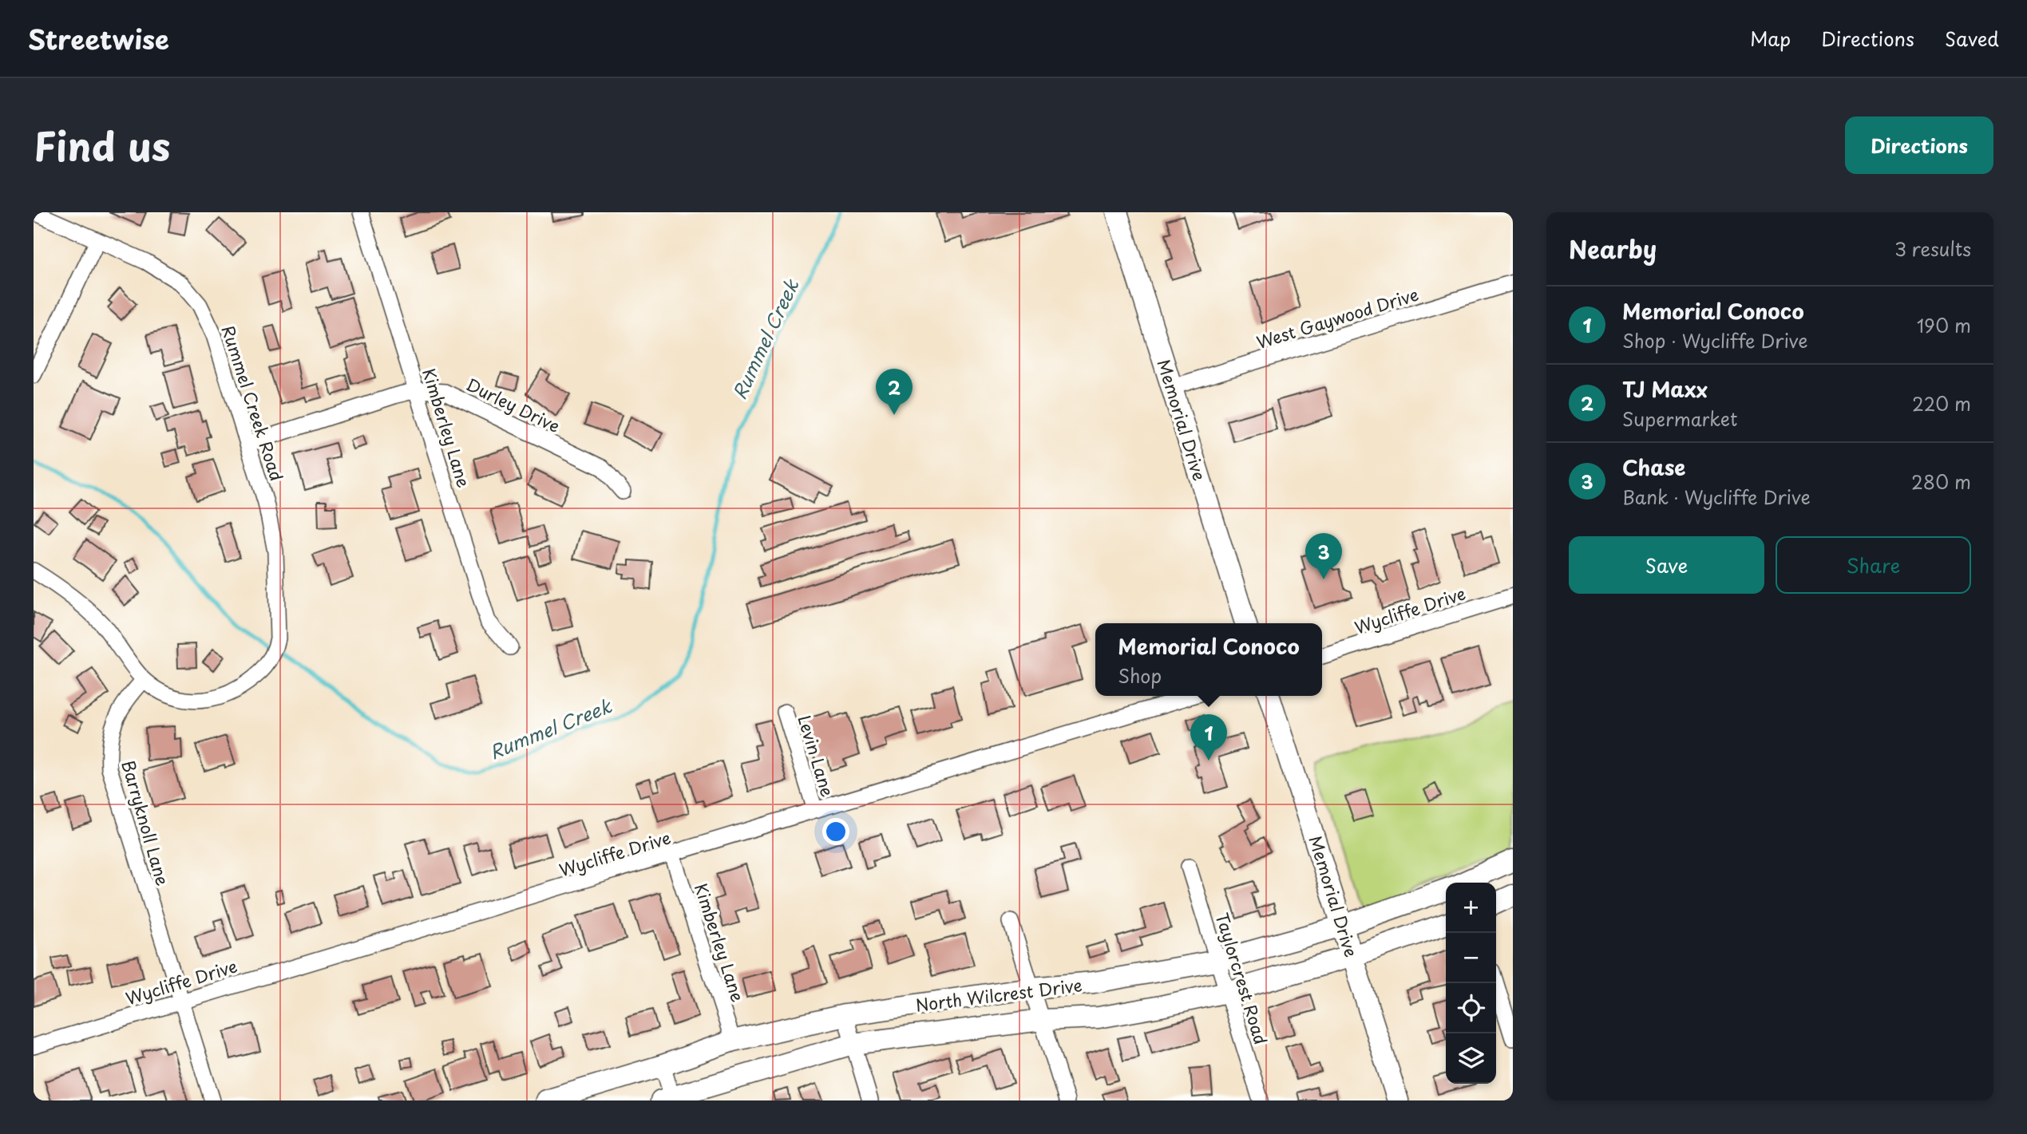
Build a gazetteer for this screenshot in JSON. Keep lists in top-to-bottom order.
{
  "streets": {
    "main road": ["Memorial Drive", "North Wilcrest Drive"],
    "street": [
      "West Gaywood Drive",
      "Rummel Creek Road",
      "Durley Drive",
      "Kimberley Lane",
      "Wycliffe Drive",
      "Levin Lane",
      "Barryknoll Lane",
      "Taylorcrest Road"
    ]
  },
  "crossings": [
    ["West Gaywood Drive", "Memorial Drive"],
    ["Rummel Creek Road", "Durley Drive"],
    ["Rummel Creek Road", "Barryknoll Lane"],
    ["Durley Drive", "Kimberley Lane"],
    ["Memorial Drive", "North Wilcrest Drive"],
    ["Kimberley Lane", "Wycliffe Drive"],
    ["Kimberley Lane", "North Wilcrest Drive"],
    ["Wycliffe Drive", "Levin Lane"],
    ["Wycliffe Drive", "Barryknoll Lane"],
    ["Taylorcrest Road", "North Wilcrest Drive"]
  ],
  "water": ["Rummel Creek"],
  "page": {
    "header": "Streetwise",
    "nav": ["Map", "Directions", "Saved"],
    "title": "Find us",
    "buttons": [
      "Directions",
      ["Save", "Share"]
    ],
    "heading": ["Nearby", "3 results"],
    "list": [
      {
        "mark": "1",
        "name": "Memorial Conoco",
        "note": "Shop · Wycliffe Drive",
        "value": "190 m"
      },
      {
        "mark": "2",
        "name": "TJ Maxx",
        "note": "Supermarket",
        "value": "220 m"
      },
      {
        "mark": "3",
        "name": "Chase",
        "note": "Bank · Wycliffe Drive",
        "value": "280 m"
      }
    ],
    "pins": ["2", "3", "1"],
    "popup": ["Memorial Conoco", "Shop"],
    "map_buttons": ["+", "−"]
  }
}
